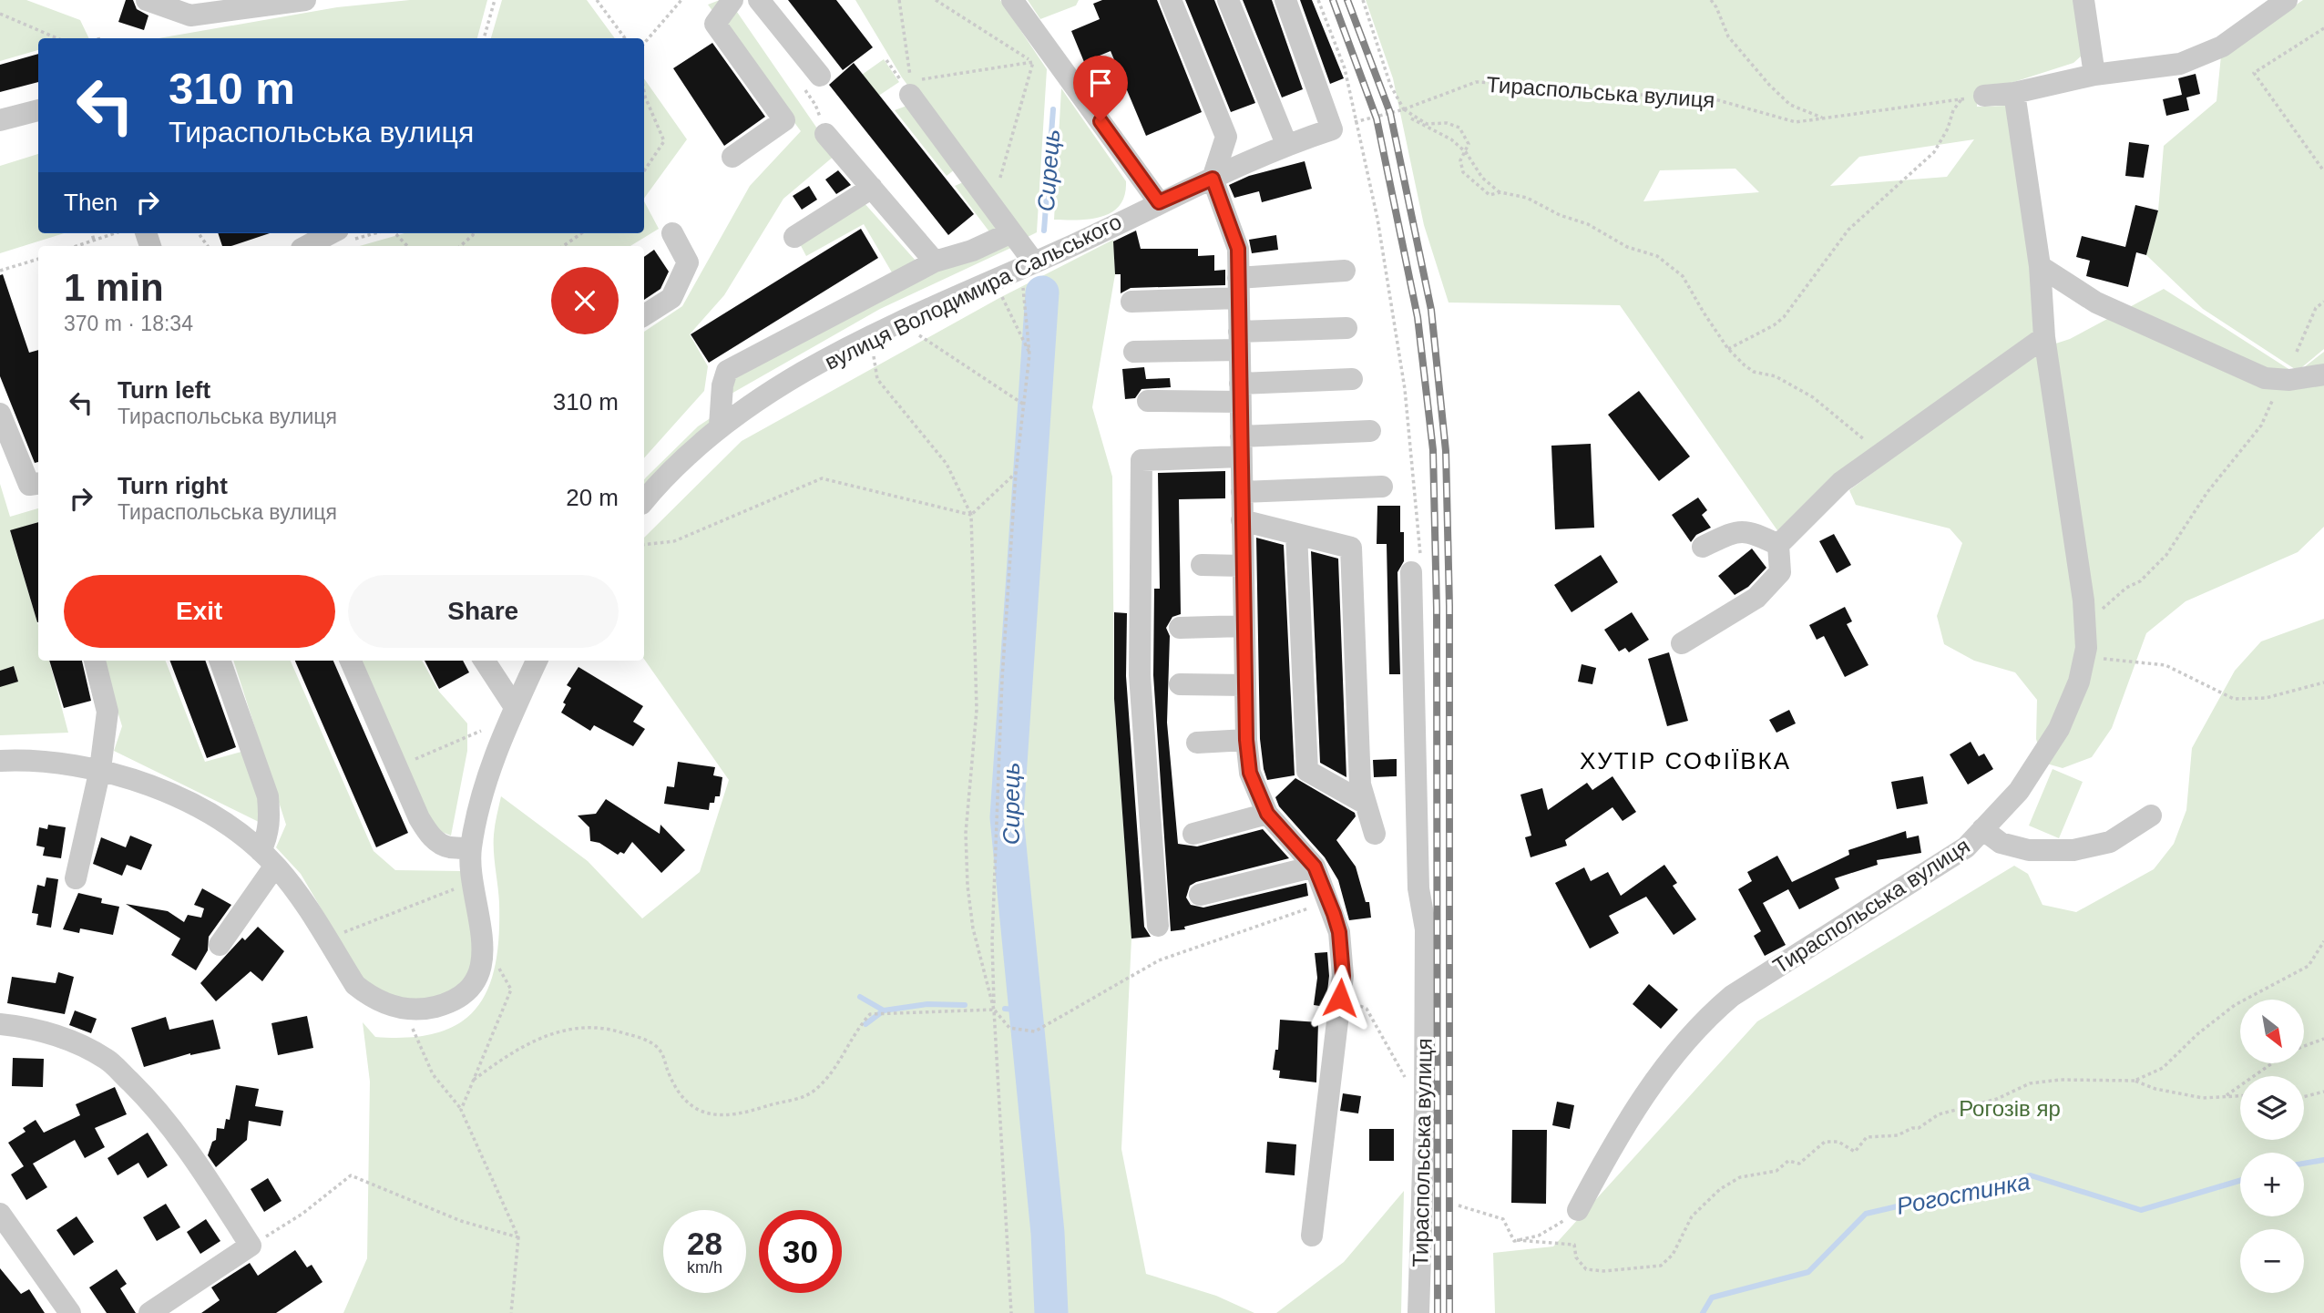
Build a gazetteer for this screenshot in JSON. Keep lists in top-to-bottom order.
{
  "streets": {
    "street": ["Тираспольська вулиця", "вулиця Володимира Сальського"]
  },
  "districts": ["ХУТІР СОФІЇВКА"],
  "water": ["Сирець", "Рогостинка"],
  "parks": ["Рогозів яр"],
  "north": "bottom right",
  "page": {
    "turn": ["310 m", "Тираспольська вулиця"],
    "then": "Then",
    "heading": ["1 min", "370 m · 18:34"],
    "list": [
      {
        "name": "Turn left",
        "note": "Тираспольська вулиця",
        "value": "310 m"
      },
      {
        "name": "Turn right",
        "note": "Тираспольська вулиця",
        "value": "20 m"
      }
    ],
    "buttons": ["Exit", "Share"],
    "map_buttons": ["+", "−"],
    "speed": "28 km/h",
    "limit": "30"
  }
}
